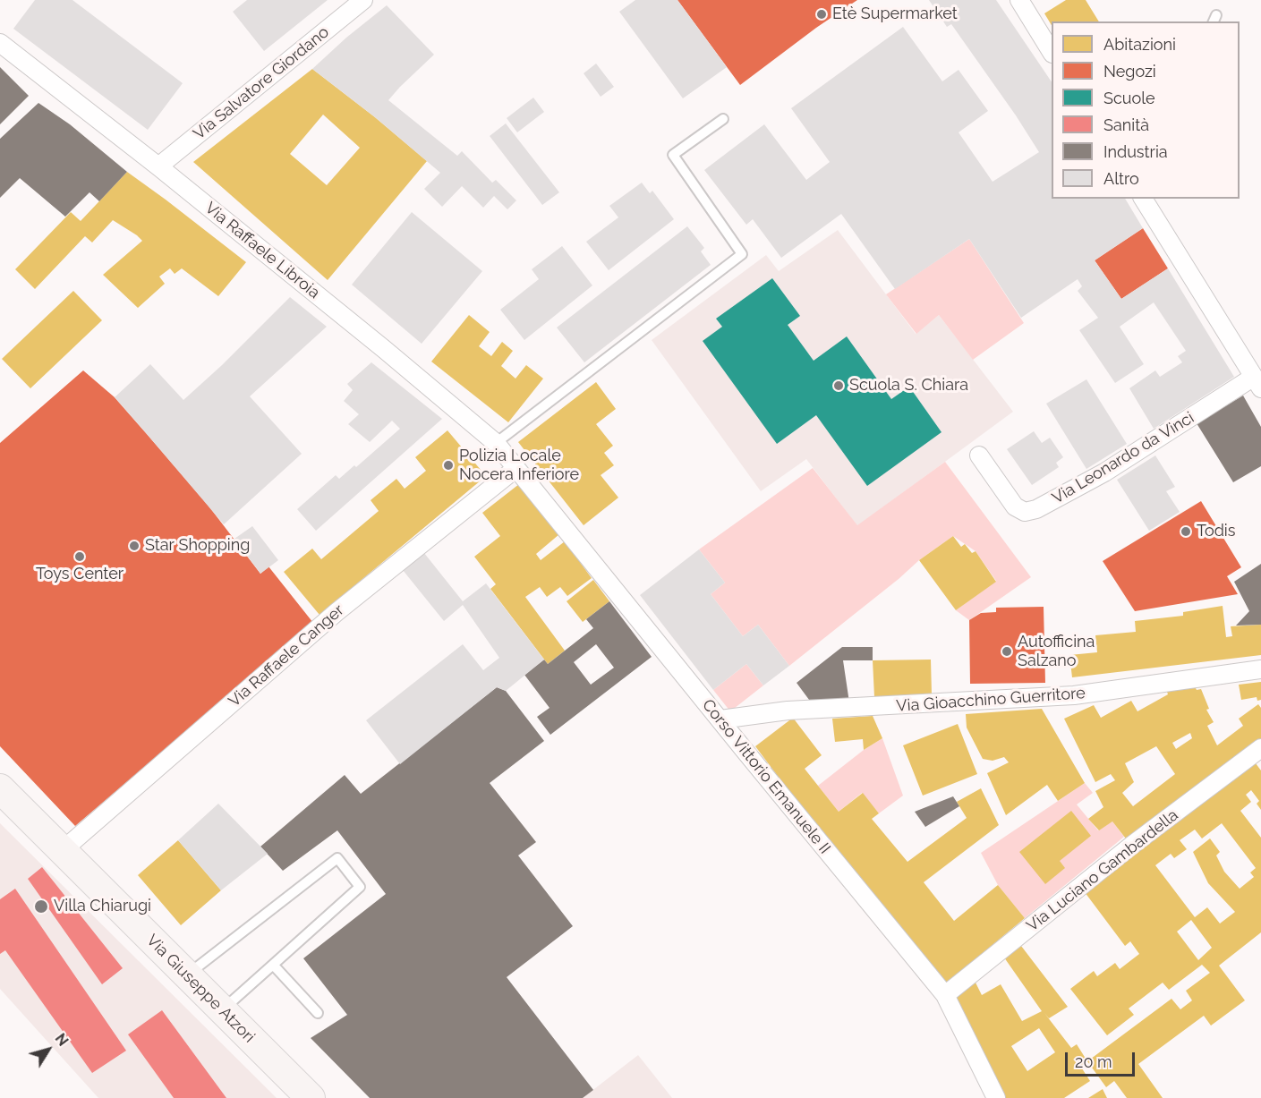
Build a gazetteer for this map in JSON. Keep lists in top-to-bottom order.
{
  "streets": {
    "main road": ["Via Giuseppe Atzori"],
    "street": [
      "Via Salvatore Giordano",
      "Via Raffaele Libroia",
      "Via Leonardo da Vinci",
      "Via Raffaele Canger",
      "Via Gioacchino Guerritore",
      "Corso Vittorio Emanuele II",
      "Via Luciano Gambardella"
    ]
  },
  "crossings": [
    ["Via Salvatore Giordano", "Via Raffaele Libroia"],
    ["Via Raffaele Libroia", "Via Raffaele Canger"],
    ["Via Raffaele Libroia", "Corso Vittorio Emanuele II"],
    ["Via Raffaele Canger", "Corso Vittorio Emanuele II"],
    ["Via Raffaele Canger", "Via Giuseppe Atzori"],
    ["Via Gioacchino Guerritore", "Corso Vittorio Emanuele II"],
    ["Corso Vittorio Emanuele II", "Via Luciano Gambardella"]
  ],
  "places": [
    "Etè Supermarket",
    "Scuola S. Chiara",
    "Polizia Locale Nocera Inferiore",
    "Todis",
    "Star Shopping",
    "Toys Center",
    "Autofficina Salzano",
    "Villa Chiarugi"
  ],
  "legend": [
    "Abitazioni",
    "Negozi",
    "Scuole",
    "Sanità",
    "Industria",
    "Altro"
  ],
  "scale_bar": "20 m",
  "north": "top right"
}
